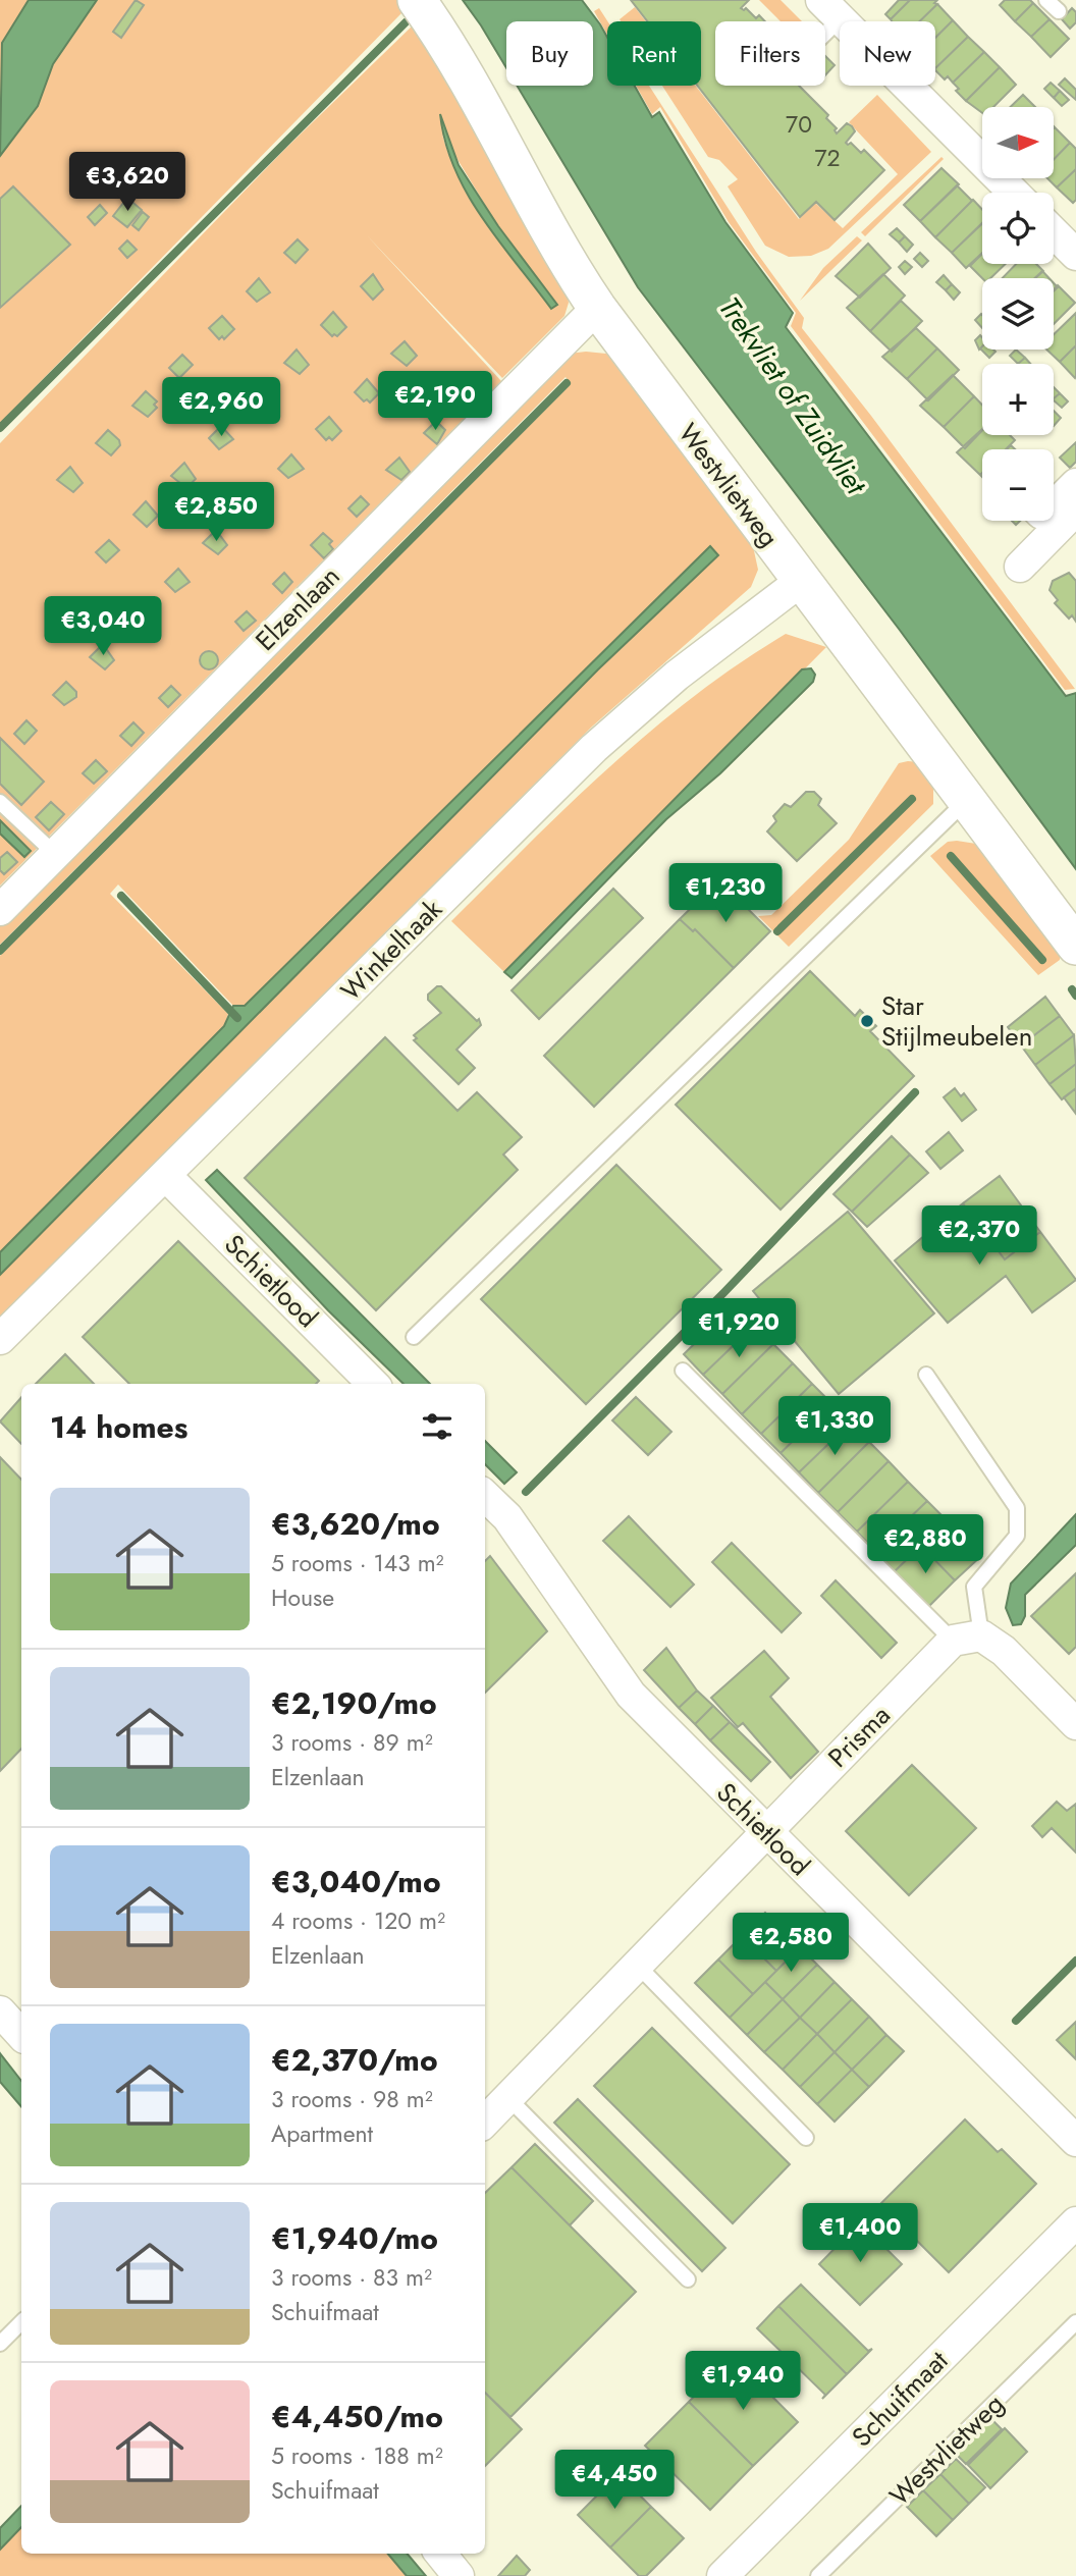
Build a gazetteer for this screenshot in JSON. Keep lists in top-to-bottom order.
{
  "streets": {
    "street": [
      "Westvlietweg",
      "Elzenlaan",
      "Winkelhaak",
      "Schietlood",
      "Prisma",
      "Schuifmaat"
    ]
  },
  "crossings": [
    ["Westvlietweg", "Elzenlaan"],
    ["Westvlietweg", "Winkelhaak"],
    ["Winkelhaak", "Schietlood"],
    ["Schietlood", "Prisma"]
  ],
  "water": ["Trekvliet of Zuidvliet"],
  "places": ["Star Stijlmeubelen"],
  "house_numbers": ["70", "72"],
  "north": "right",
  "page": {
    "chip": [
      "Buy",
      "Rent",
      "Filters",
      "New"
    ],
    "map_buttons": ["+", "−"],
    "price": [
      "€3,620",
      "€2,190",
      "€2,960",
      "€2,850",
      "€3,040",
      "€1,230",
      "€2,370",
      "€1,920",
      "€1,330",
      "€2,880",
      "€2,580",
      "€1,400",
      "€1,940",
      "€4,450"
    ],
    "heading": "14 homes",
    "list": [
      {
        "name": "€3,620/mo",
        "note": "5 rooms · 143 m² · House"
      },
      {
        "name": "€2,190/mo",
        "note": "3 rooms · 89 m² · Elzenlaan"
      },
      {
        "name": "€3,040/mo",
        "note": "4 rooms · 120 m² · Elzenlaan"
      },
      {
        "name": "€2,370/mo",
        "note": "3 rooms · 98 m² · Apartment"
      },
      {
        "name": "€1,940/mo",
        "note": "3 rooms · 83 m² · Schuifmaat"
      },
      {
        "name": "€4,450/mo",
        "note": "5 rooms · 188 m² · Schuifmaat"
      }
    ]
  }
}
